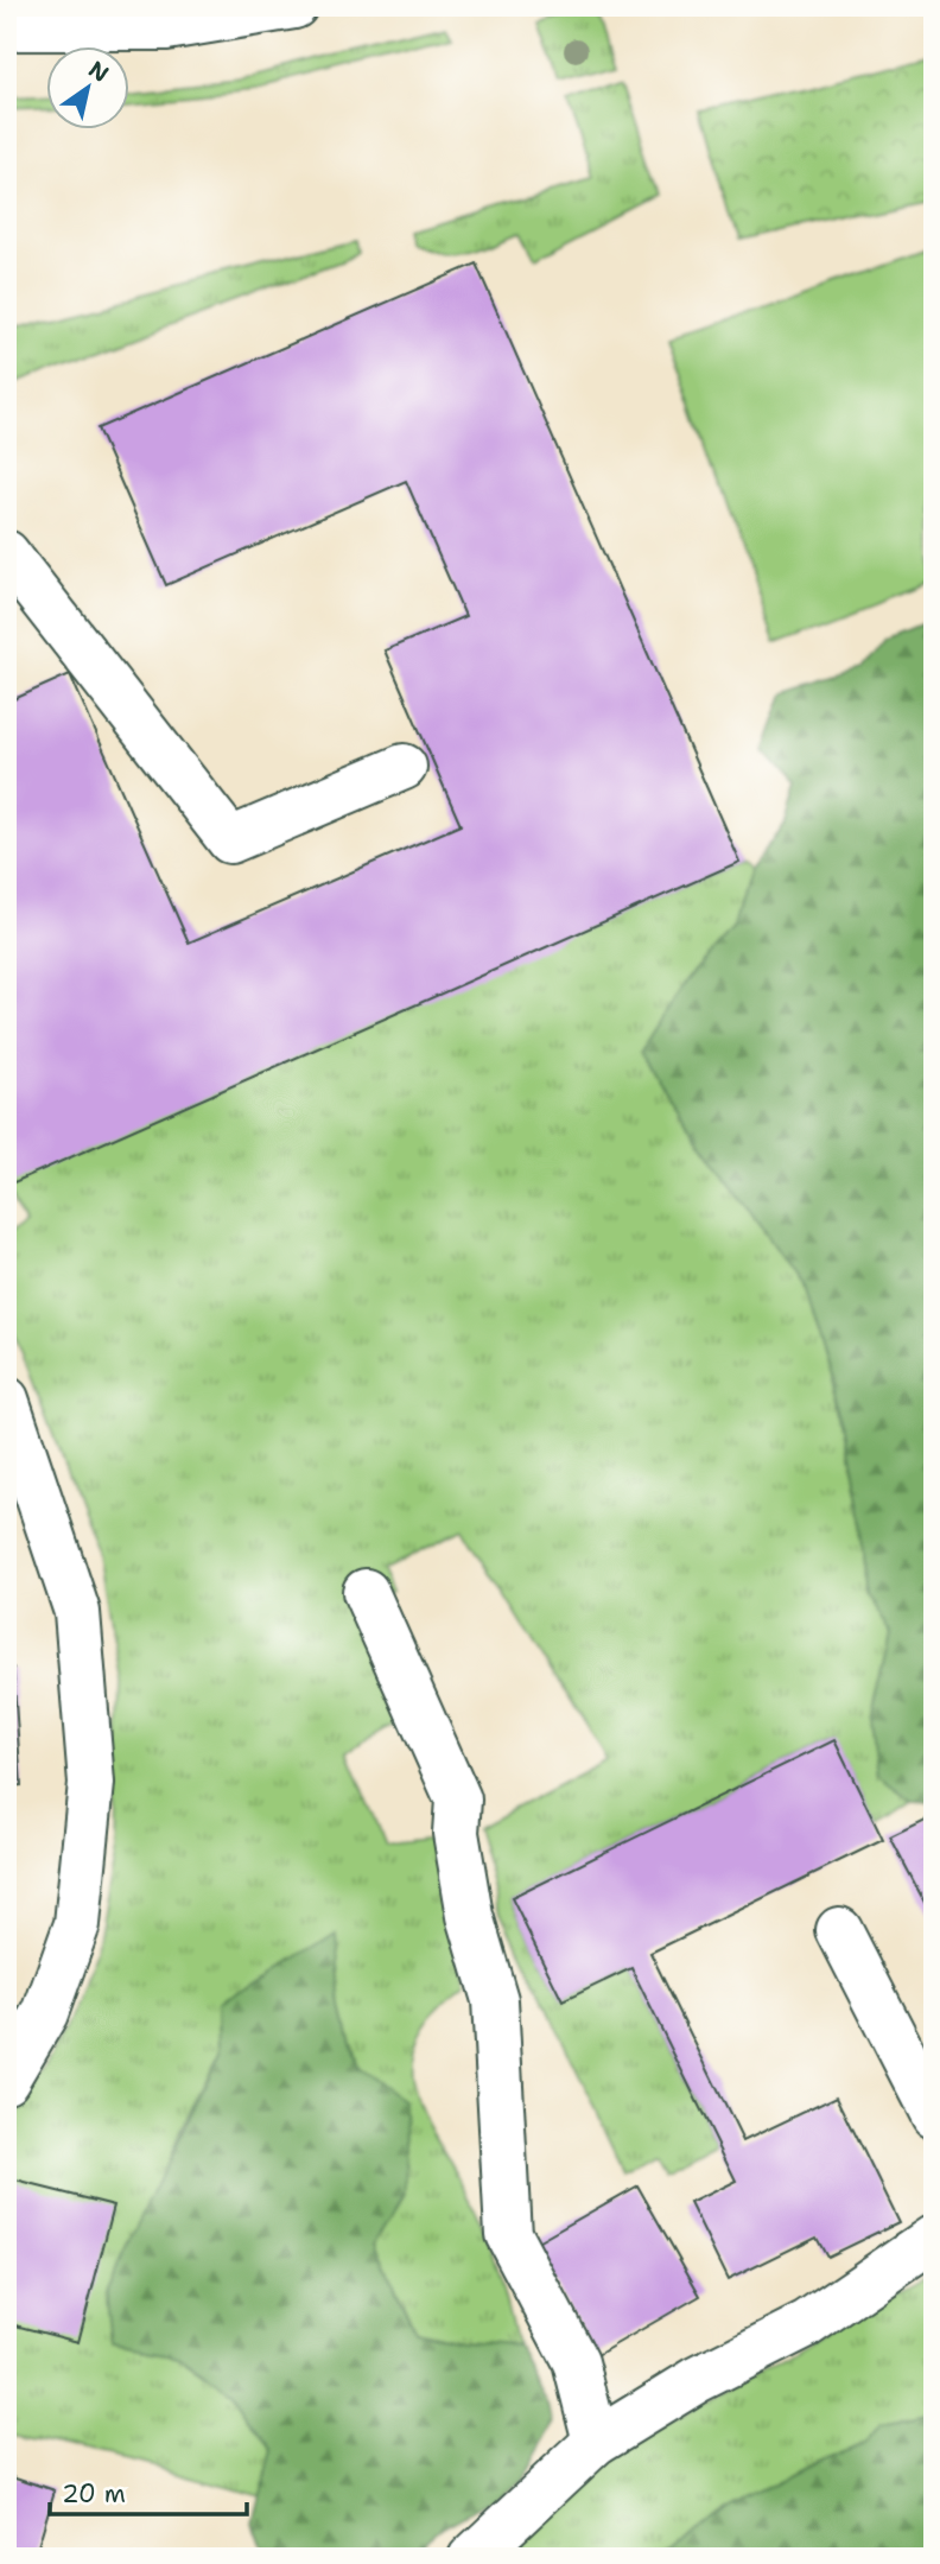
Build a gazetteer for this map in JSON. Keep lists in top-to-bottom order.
{
  "scale_bar": "20 m",
  "north": "top right"
}
